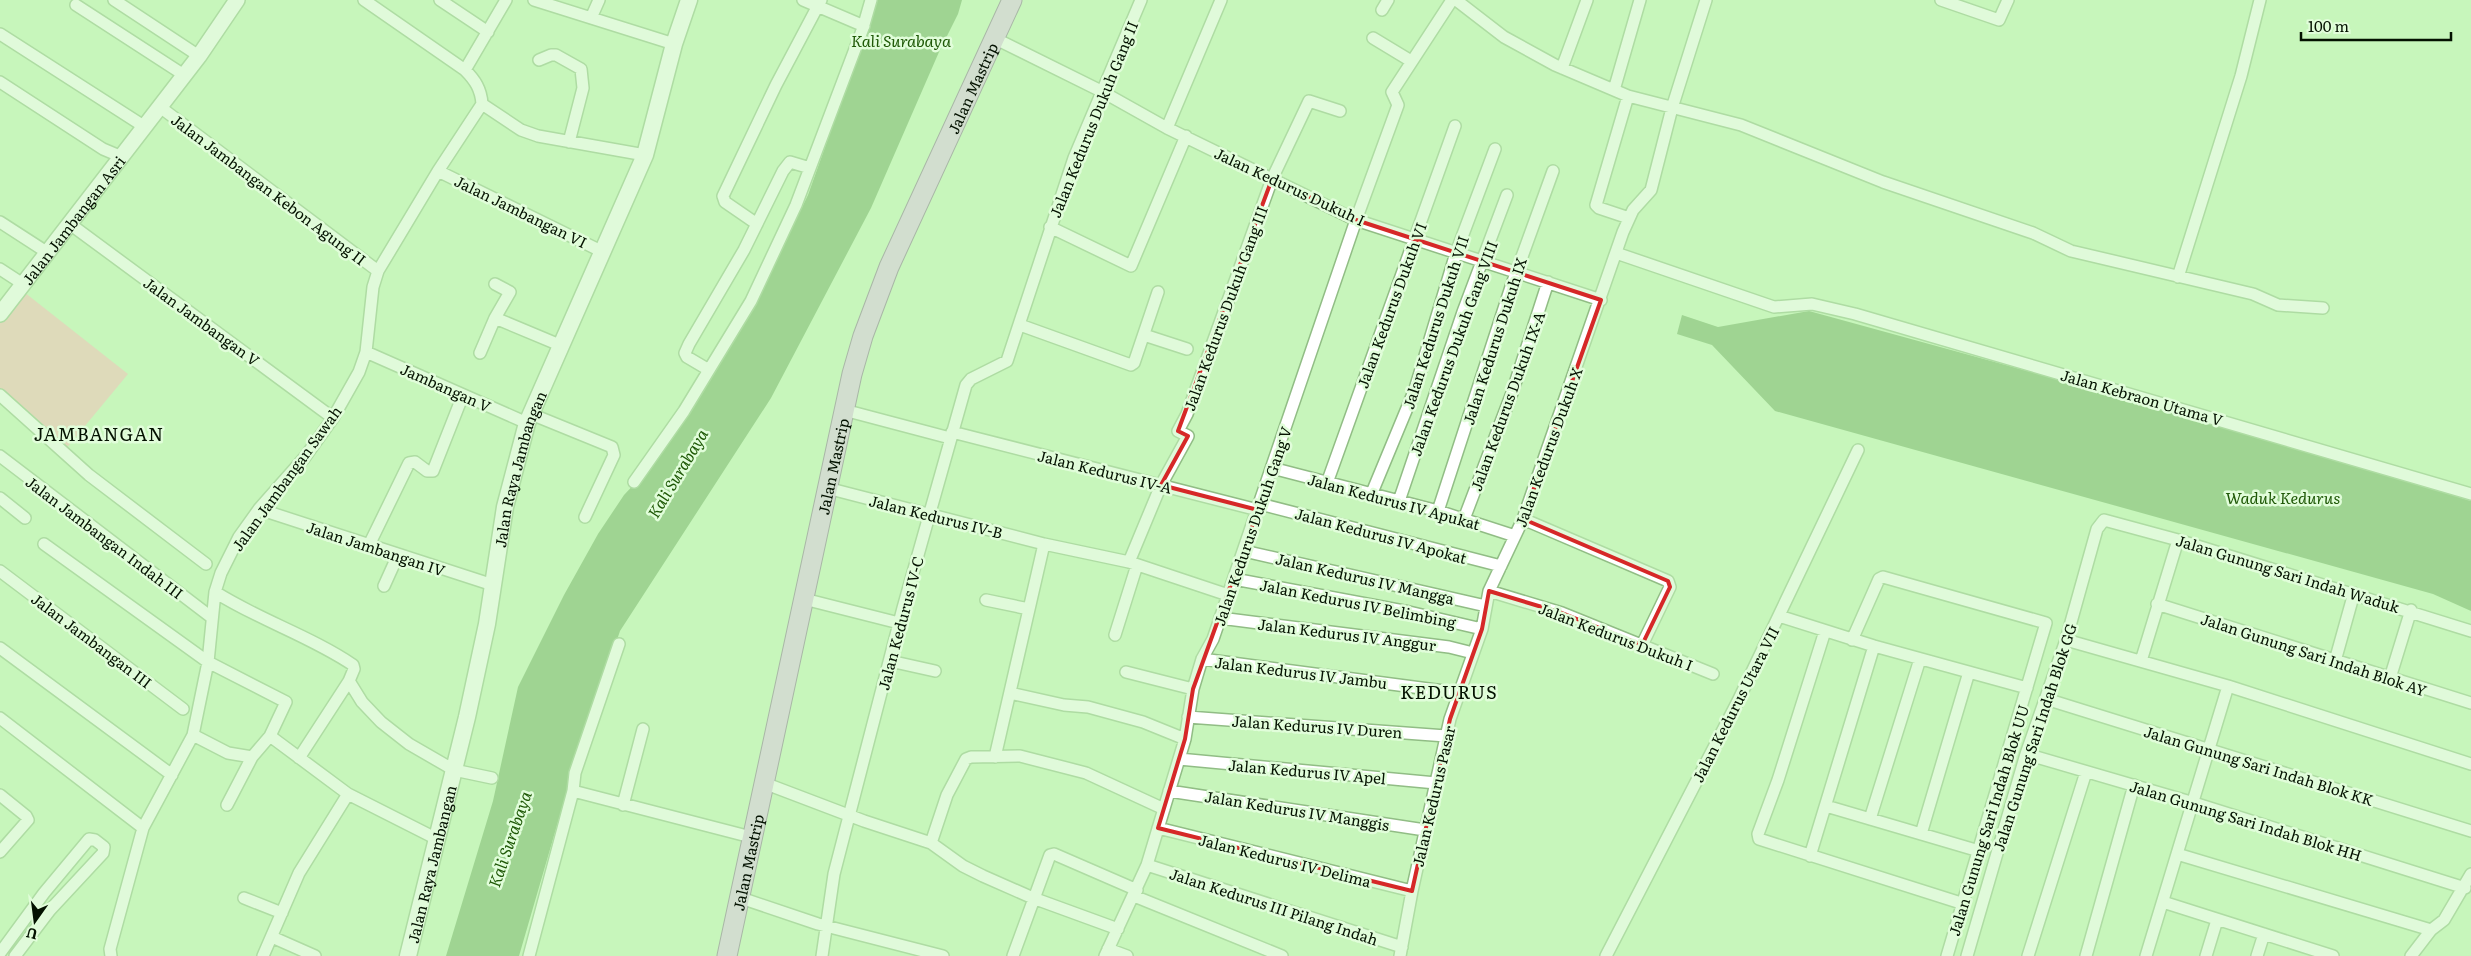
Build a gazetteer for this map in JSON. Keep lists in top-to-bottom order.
{
  "streets": {
    "main road": ["Jalan Mastrip", "Jalan Raya Jambangan"],
    "street": [
      "Jalan Kedurus Dukuh Gang II",
      "Jalan Kedurus Dukuh I",
      "Jalan Jambangan Kebon Agung II",
      "Jalan Jambangan VI",
      "Jalan Jambangan Asri",
      "Jalan Kedurus Dukuh VI",
      "Jalan Kedurus Dukuh Gang III",
      "Jalan Jambangan V",
      "Jalan Kedurus Dukuh VII",
      "Jalan Kedurus Dukuh IX",
      "Jalan Kedurus Dukuh Gang VIII",
      "Jambangan V",
      "Jalan Kebraon Utama V",
      "Jalan Kedurus Dukuh IX-A",
      "Jalan Kedurus Dukuh X",
      "Jalan Kedurus IV-A",
      "Jalan Jambangan Sawah",
      "Jalan Kedurus IV Apukat",
      "Jalan Kedurus IV-B",
      "Jalan Kedurus Dukuh Gang V",
      "Jalan Kedurus IV Apokat",
      "Jalan Jambangan Indah III",
      "Jalan Jambangan IV",
      "Jalan Gunung Sari Indah Waduk",
      "Jalan Kedurus IV Mangga",
      "Jalan Kedurus IV Belimbing",
      "Jalan Kedurus IV-C",
      "Jalan Kedurus IV Anggur",
      "Jalan Jambangan III",
      "Jalan Gunung Sari Indah Blok AY",
      "Jalan Kedurus IV Jambu",
      "Jalan Kedurus Utara VII",
      "Jalan Kedurus IV Duren",
      "Jalan Gunung Sari Indah Blok GG",
      "Jalan Gunung Sari Indah Blok KK",
      "Jalan Kedurus IV Apel",
      "Jalan Kedurus Pasar",
      "Jalan Kedurus IV Manggis",
      "Jalan Gunung Sari Indah Blok UU",
      "Jalan Gunung Sari Indah Blok HH",
      "Jalan Kedurus IV Delima",
      "Jalan Kedurus III Pilang Indah"
    ]
  },
  "crossings": [
    ["Jalan Mastrip", "Jalan Kedurus Dukuh I"],
    ["Jalan Mastrip", "Jalan Kedurus IV-A"],
    ["Jalan Mastrip", "Jalan Kedurus IV-B"],
    ["Jalan Kedurus Dukuh Gang II", "Jalan Kedurus Dukuh I"],
    ["Jalan Kedurus Dukuh Gang II", "Jalan Kedurus IV-A"],
    ["Jalan Kedurus Dukuh Gang II", "Jalan Kedurus IV-C"],
    ["Jalan Kedurus Dukuh I", "Jalan Kedurus Dukuh VI"],
    ["Jalan Kedurus Dukuh I", "Jalan Kedurus Dukuh Gang III"],
    ["Jalan Kedurus Dukuh I", "Jalan Kedurus Dukuh VII"],
    ["Jalan Kedurus Dukuh I", "Jalan Kedurus Dukuh IX"],
    ["Jalan Kedurus Dukuh I", "Jalan Kedurus Dukuh Gang VIII"],
    ["Jalan Kedurus Dukuh I", "Jalan Kedurus Dukuh IX-A"],
    ["Jalan Kedurus Dukuh I", "Jalan Kedurus Dukuh X"],
    ["Jalan Kedurus Dukuh I", "Jalan Kedurus Dukuh Gang V"],
    ["Jalan Kedurus Dukuh I", "Jalan Kedurus Pasar"],
    ["Jalan Jambangan Kebon Agung II", "Jalan Jambangan Asri"],
    ["Jalan Jambangan Kebon Agung II", "Jalan Jambangan Sawah"],
    ["Jalan Jambangan VI", "Jalan Raya Jambangan"],
    ["Jalan Jambangan VI", "Jalan Jambangan Sawah"],
    ["Jalan Jambangan Asri", "Jalan Jambangan V"],
    ["Jalan Kedurus Dukuh VI", "Jalan Kedurus IV Apukat"],
    ["Jalan Kedurus Dukuh Gang III", "Jalan Kedurus IV-A"],
    ["Jalan Jambangan V", "Jalan Jambangan Sawah"],
    ["Jalan Kedurus Dukuh VII", "Jalan Kedurus IV Apukat"],
    ["Jalan Kedurus Dukuh IX", "Jalan Kedurus IV Apukat"],
    ["Jalan Kedurus Dukuh Gang VIII", "Jalan Kedurus IV Apukat"],
    ["Jambangan V", "Jalan Raya Jambangan"],
    ["Jambangan V", "Jalan Jambangan Sawah"],
    ["Jalan Kebraon Utama V", "Jalan Kedurus Dukuh X"],
    ["Jalan Kedurus Dukuh IX-A", "Jalan Kedurus IV Apukat"],
    ["Jalan Kedurus Dukuh X", "Jalan Kedurus IV Apukat"],
    ["Jalan Kedurus Dukuh X", "Jalan Kedurus IV Apokat"],
    ["Jalan Kedurus Dukuh X", "Jalan Kedurus Pasar"],
    ["Jalan Raya Jambangan", "Jalan Jambangan IV"],
    ["Jalan Kedurus IV-A", "Jalan Kedurus Dukuh Gang V"],
    ["Jalan Kedurus IV-A", "Jalan Kedurus IV Apokat"],
    ["Jalan Kedurus IV-A", "Jalan Kedurus IV-C"],
    ["Jalan Jambangan Sawah", "Jalan Jambangan Indah III"],
    ["Jalan Jambangan Sawah", "Jalan Jambangan IV"],
    ["Jalan Kedurus IV Apukat", "Jalan Kedurus Dukuh Gang V"],
    ["Jalan Kedurus IV-B", "Jalan Kedurus Dukuh Gang V"],
    ["Jalan Kedurus IV-B", "Jalan Kedurus IV-C"],
    ["Jalan Kedurus Dukuh Gang V", "Jalan Kedurus IV Apokat"],
    ["Jalan Kedurus Dukuh Gang V", "Jalan Kedurus IV Mangga"],
    ["Jalan Kedurus Dukuh Gang V", "Jalan Kedurus IV Belimbing"],
    ["Jalan Kedurus Dukuh Gang V", "Jalan Kedurus IV Anggur"],
    ["Jalan Kedurus Dukuh Gang V", "Jalan Kedurus IV Jambu"],
    ["Jalan Kedurus Dukuh Gang V", "Jalan Kedurus IV Duren"],
    ["Jalan Kedurus Dukuh Gang V", "Jalan Kedurus IV Apel"],
    ["Jalan Kedurus Dukuh Gang V", "Jalan Kedurus IV Manggis"],
    ["Jalan Kedurus Dukuh Gang V", "Jalan Kedurus IV Delima"],
    ["Jalan Kedurus Dukuh Gang V", "Jalan Kedurus III Pilang Indah"],
    ["Jalan Gunung Sari Indah Waduk", "Jalan Gunung Sari Indah Blok GG"],
    ["Jalan Kedurus IV Mangga", "Jalan Kedurus Pasar"],
    ["Jalan Kedurus IV Belimbing", "Jalan Kedurus Pasar"],
    ["Jalan Kedurus IV Anggur", "Jalan Kedurus Pasar"],
    ["Jalan Kedurus IV Jambu", "Jalan Kedurus Pasar"],
    ["Jalan Kedurus IV Duren", "Jalan Kedurus Pasar"],
    ["Jalan Gunung Sari Indah Blok GG", "Jalan Gunung Sari Indah Blok KK"],
    ["Jalan Gunung Sari Indah Blok GG", "Jalan Gunung Sari Indah Blok HH"],
    ["Jalan Kedurus IV Apel", "Jalan Kedurus Pasar"],
    ["Jalan Kedurus Pasar", "Jalan Kedurus IV Manggis"],
    ["Jalan Kedurus Pasar", "Jalan Kedurus IV Delima"],
    ["Jalan Kedurus Pasar", "Jalan Kedurus III Pilang Indah"]
  ],
  "districts": ["JAMBANGAN", "KEDURUS"],
  "water": ["Kali Surabaya", "Waduk Kedurus"],
  "scale_bar": "100 m",
  "north": "bottom"
}
